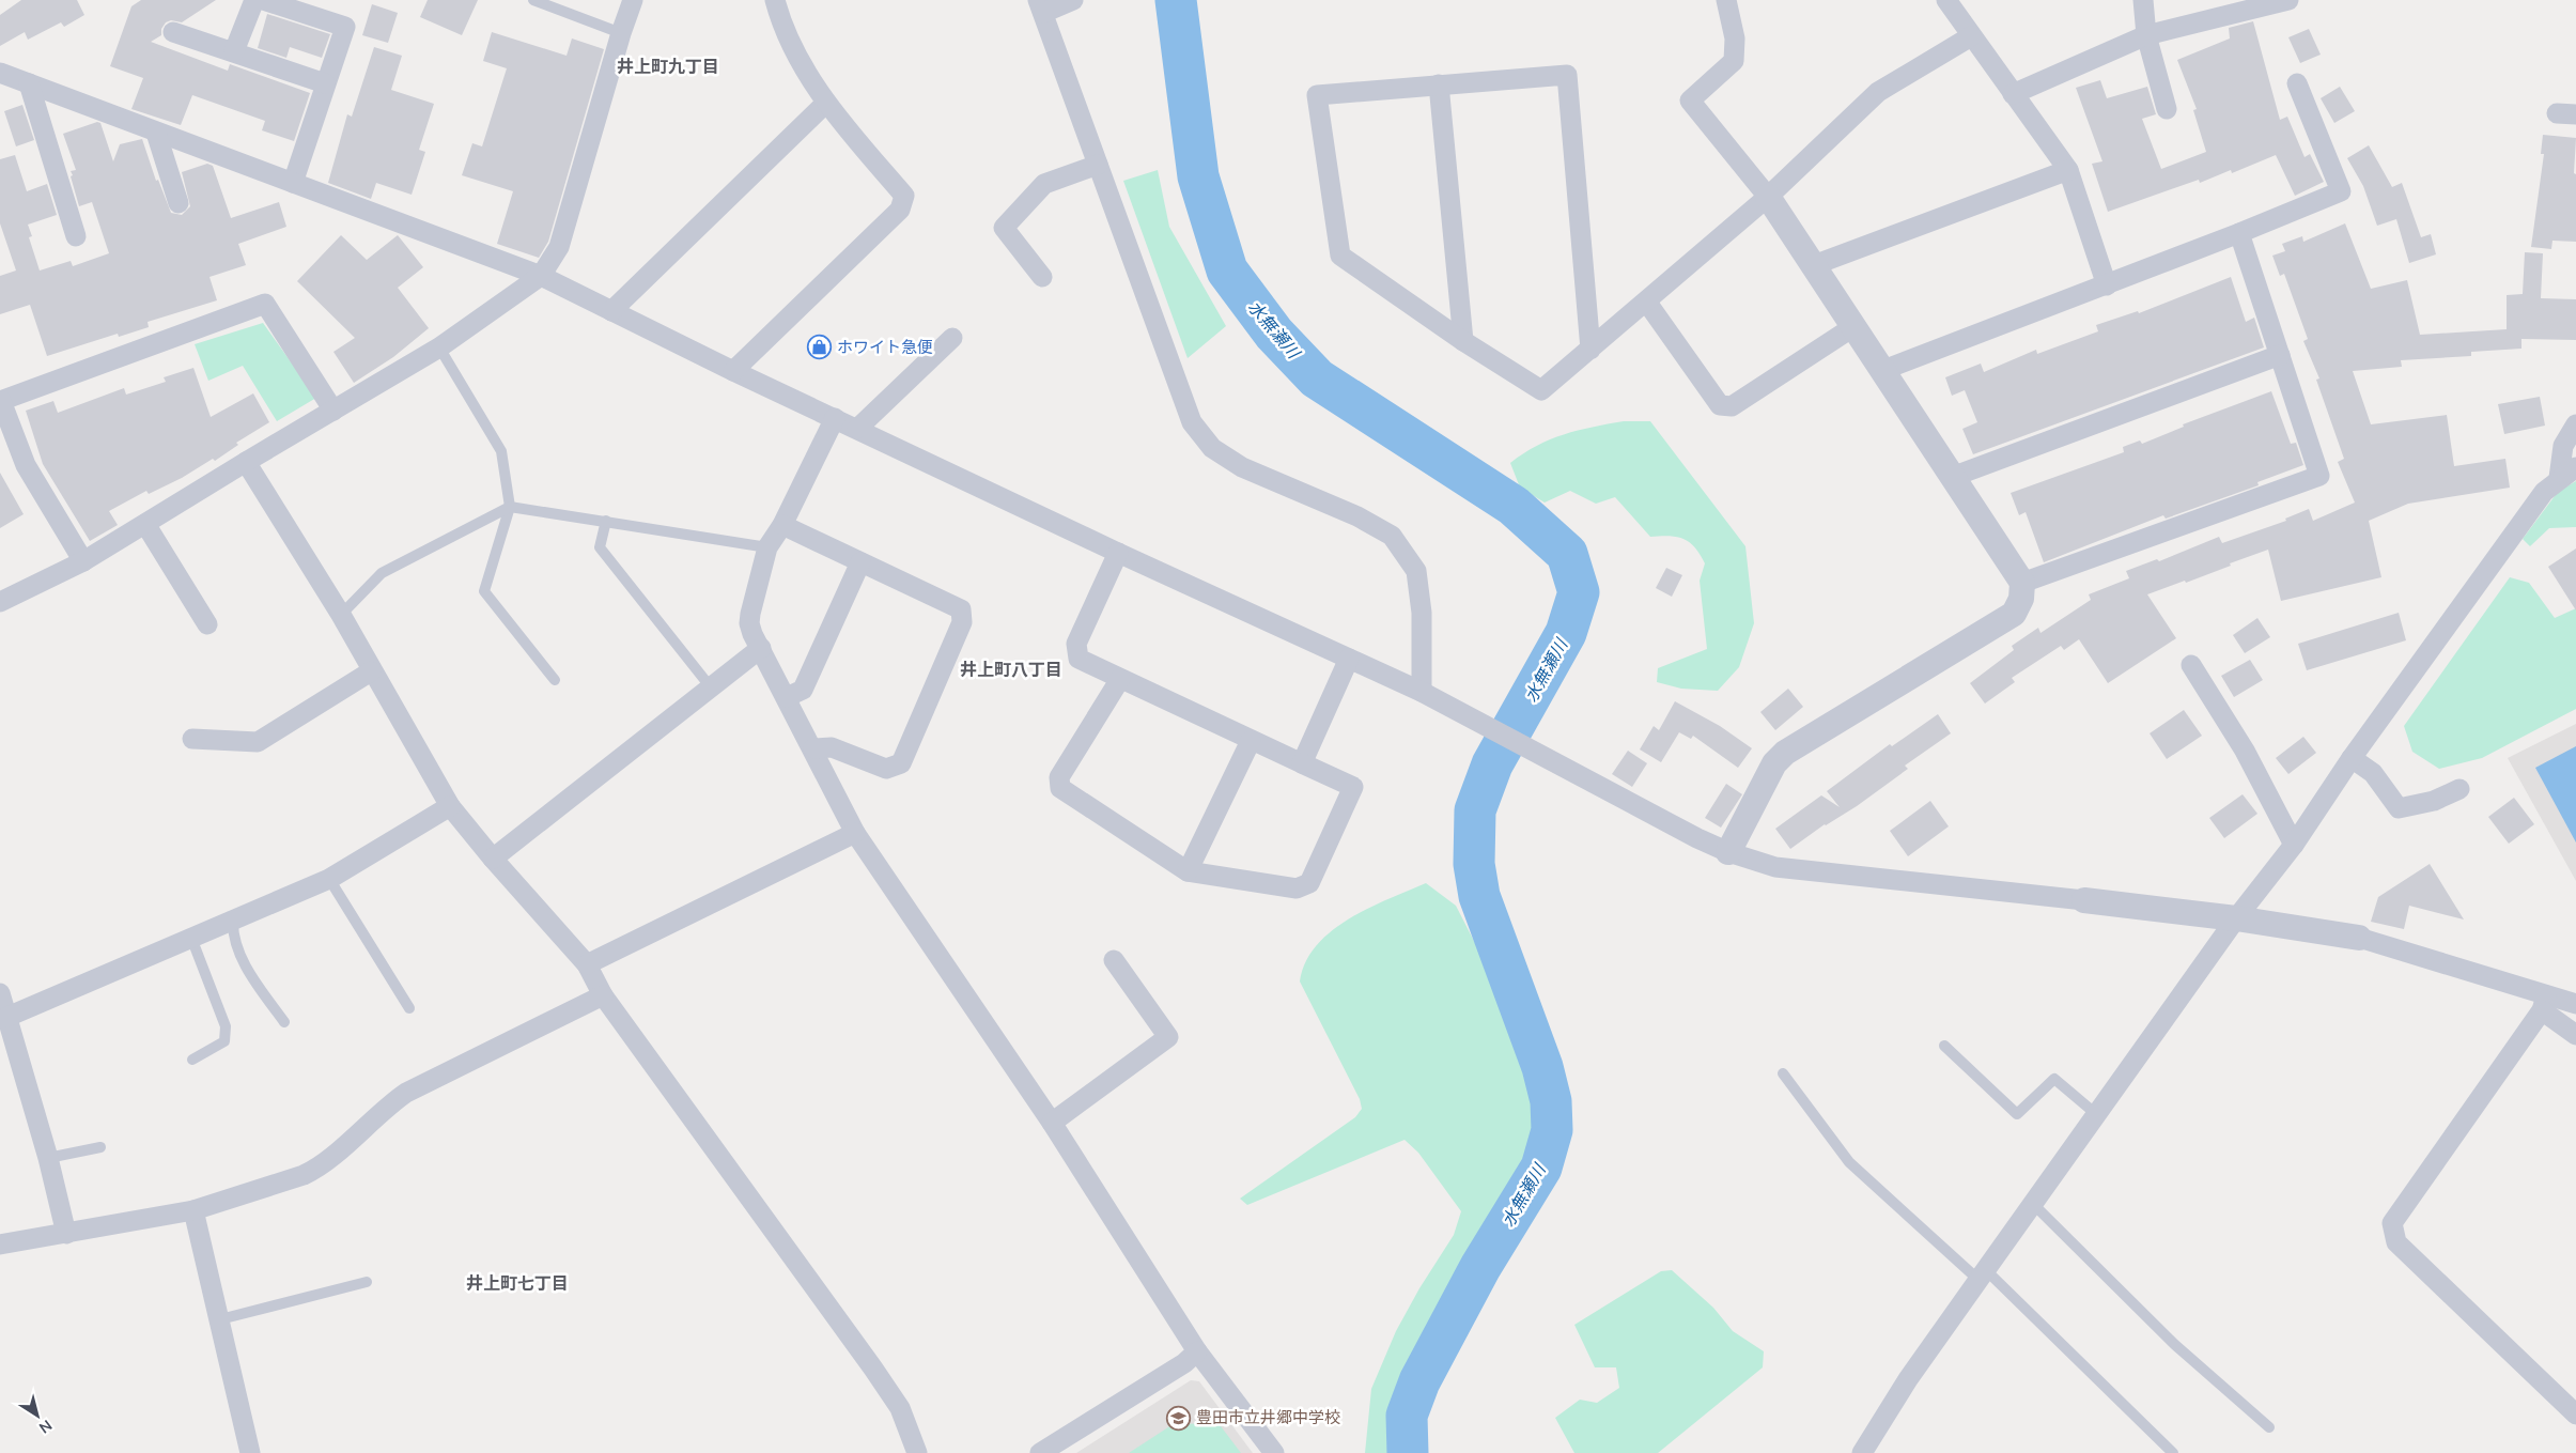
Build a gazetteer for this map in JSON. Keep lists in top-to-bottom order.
{
  "districts": ["井上町九丁目", "井上町八丁目", "井上町七丁目"],
  "water": ["水無瀬川"],
  "places": {
    "shop": ["ホワイト急便"],
    "school or university": ["豊田市立井郷中学校"]
  },
  "north": "bottom right"
}
